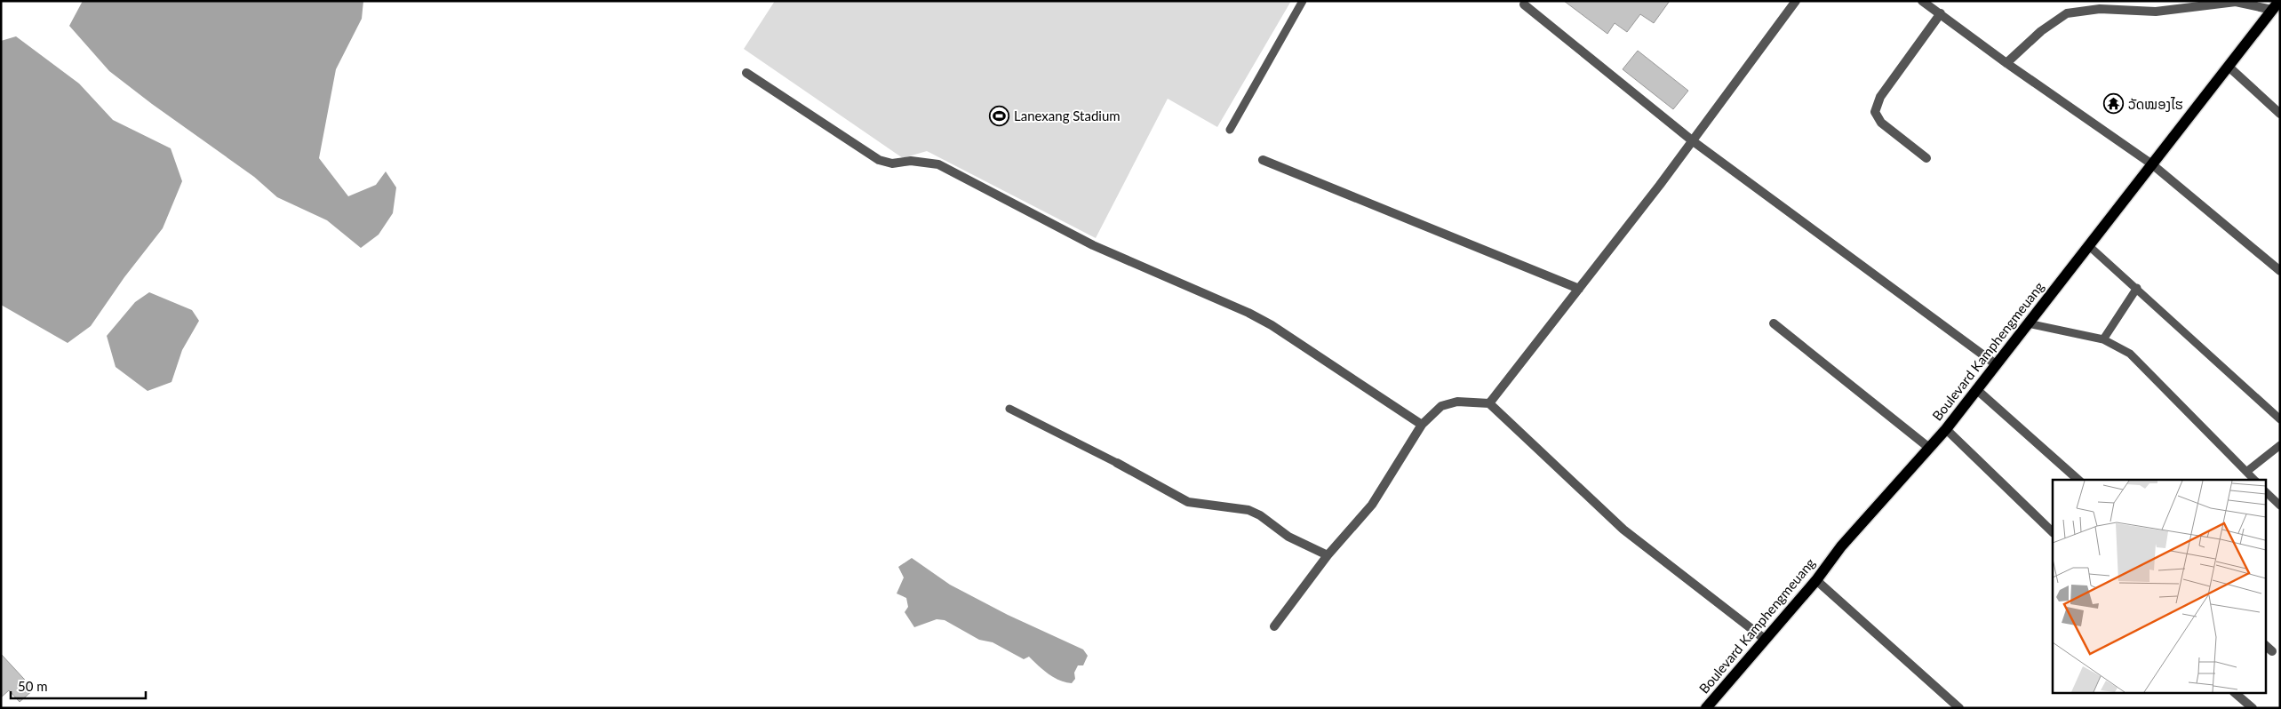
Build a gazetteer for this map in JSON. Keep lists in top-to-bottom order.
{
  "streets": {
    "main road": ["Boulevard Kamphengmeuang"]
  },
  "places": {
    "temple": ["ວັດໝອງໄຮ"],
    "sports": ["Lanexang Stadium"]
  },
  "scale_bar": "50 m"
}
